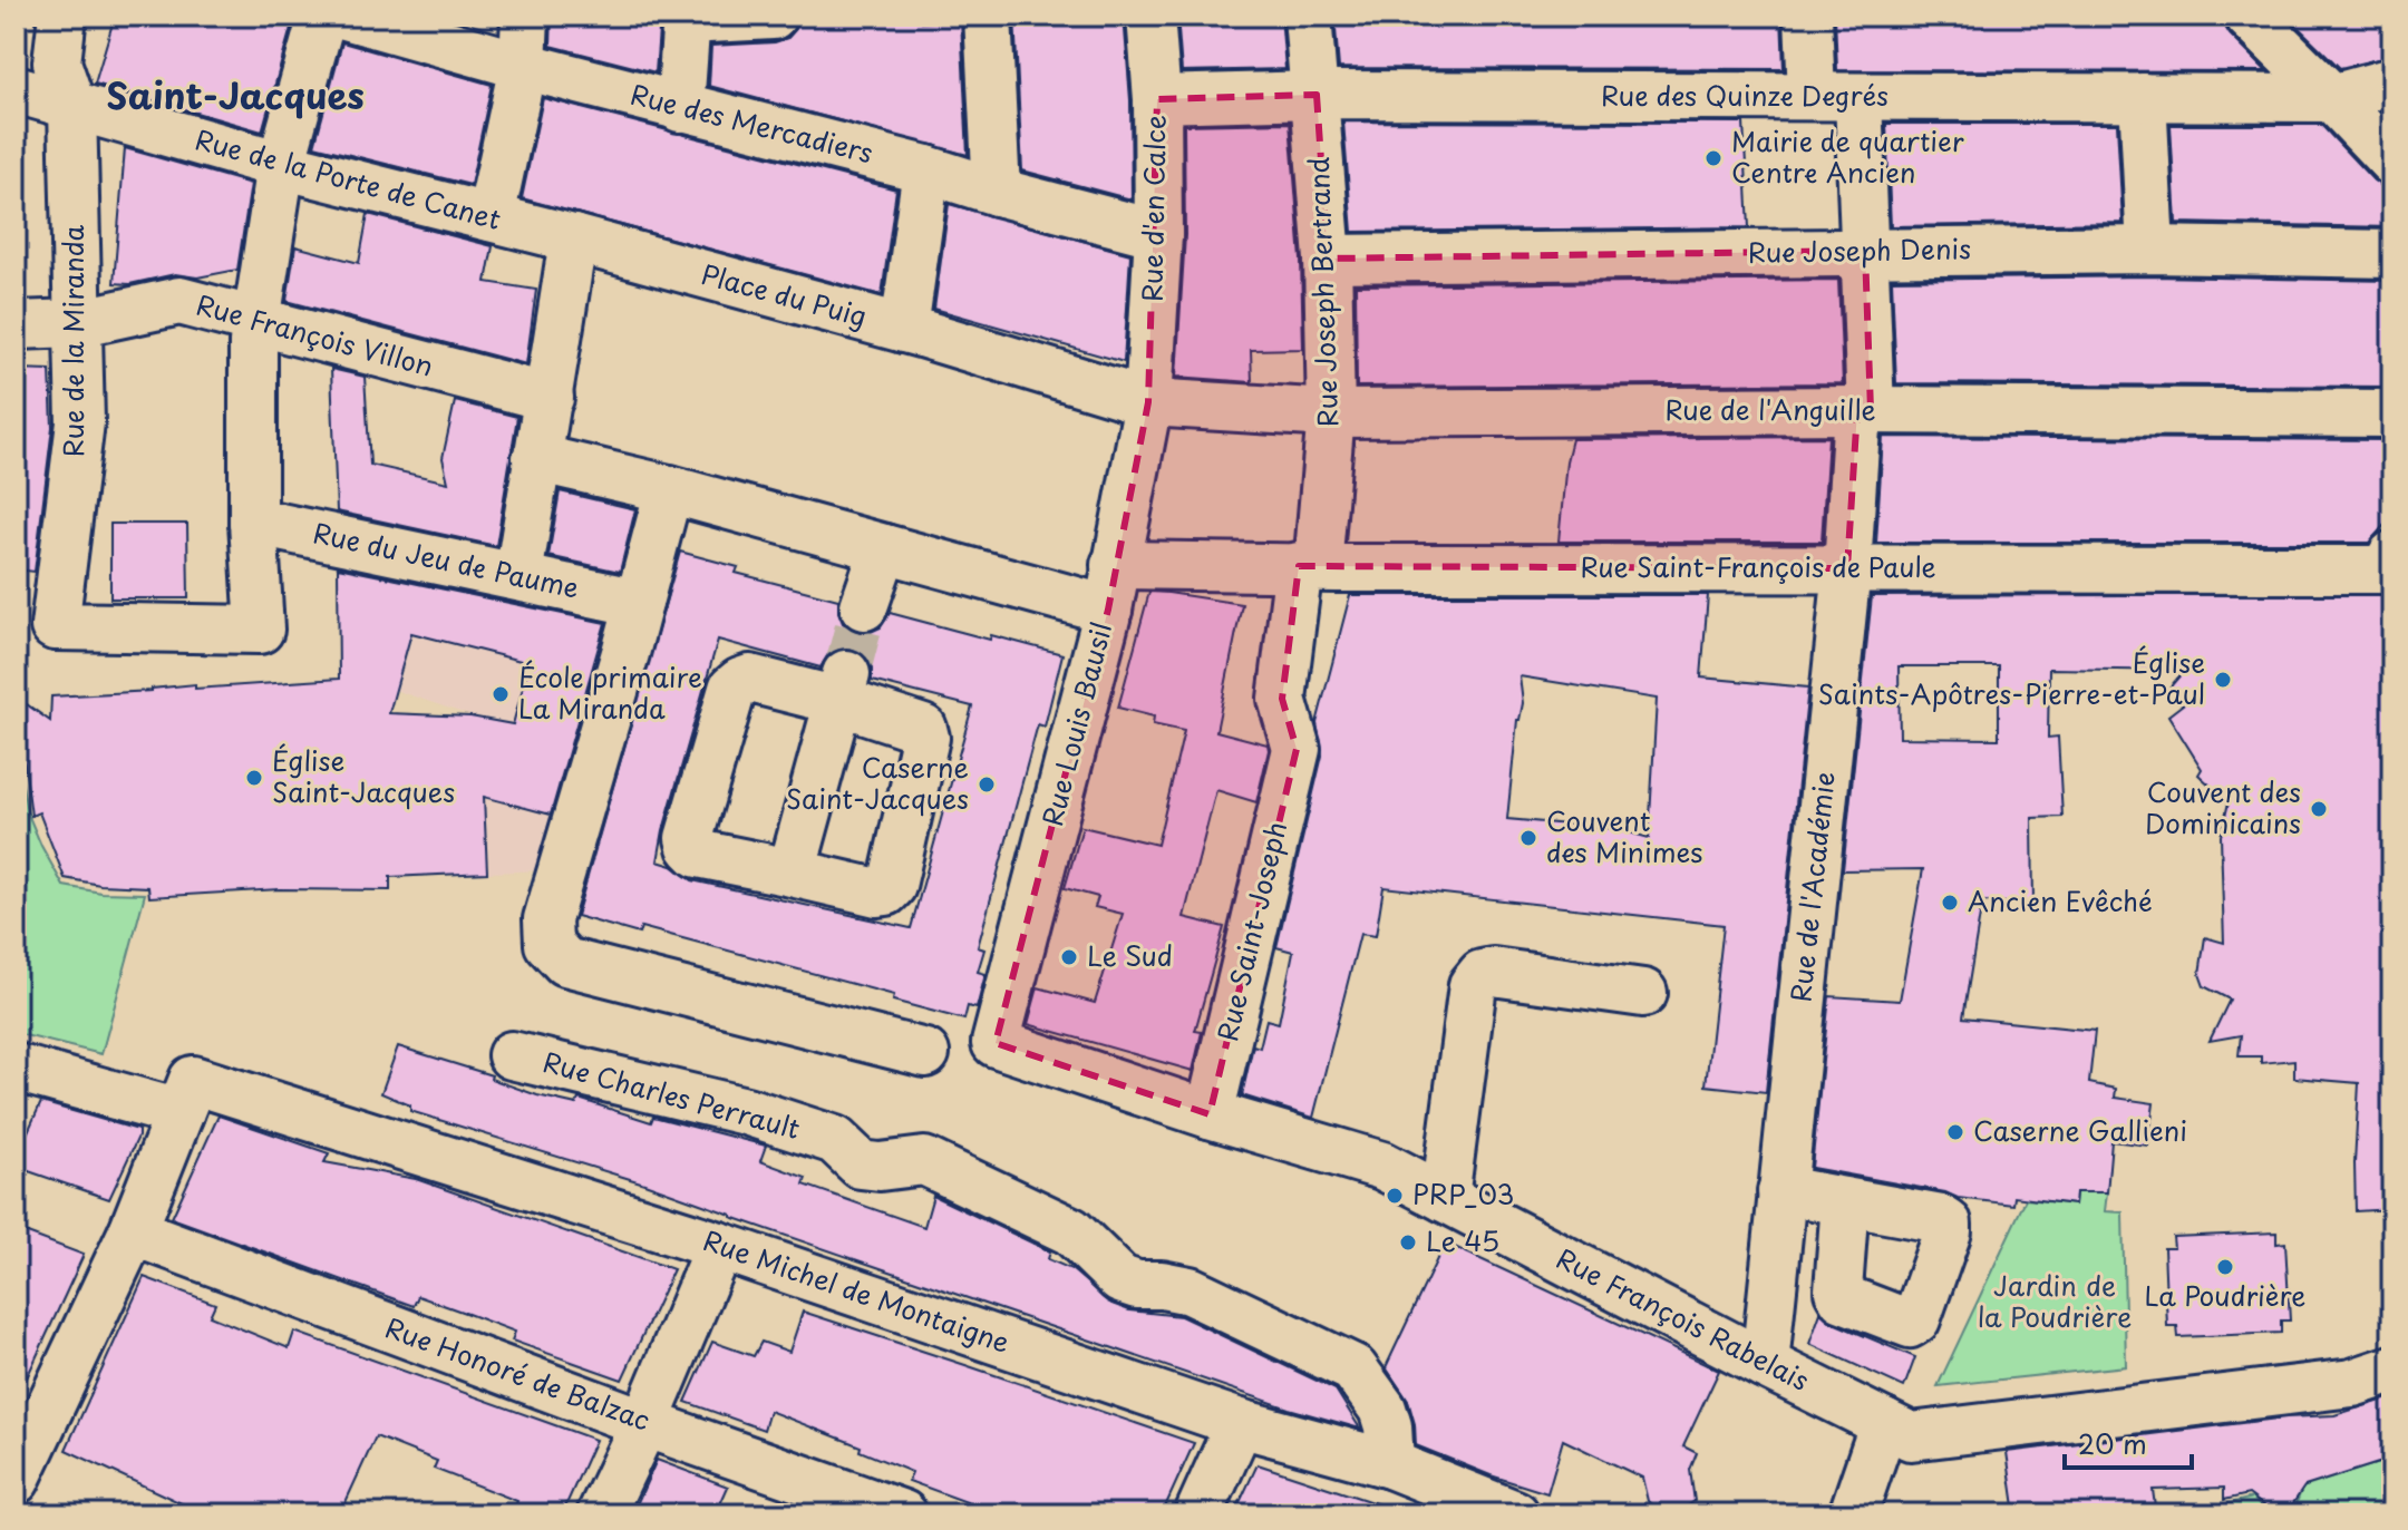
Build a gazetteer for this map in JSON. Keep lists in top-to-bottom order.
{
  "streets": {
    "street": [
      "Rue des Quinze Degrés",
      "Rue des Mercadiers",
      "Rue de la Porte de Canet",
      "Rue d'en Calce",
      "Rue Joseph Denis",
      "Rue Joseph Bertrand",
      "Place du Puig",
      "Rue François Villon",
      "Rue de la Miranda",
      "Rue de l'Anguille",
      "Rue du Jeu de Paume",
      "Rue Saint-François de Paule",
      "Rue Louis Bausil",
      "Rue de l'Académie",
      "Rue Saint-Joseph",
      "Rue Charles Perrault",
      "Rue Michel de Montaigne",
      "Rue François Rabelais",
      "Rue Honoré de Balzac"
    ]
  },
  "crossings": [
    ["Rue des Quinze Degrés", "Rue d'en Calce"],
    ["Rue des Quinze Degrés", "Rue Joseph Bertrand"],
    ["Rue des Quinze Degrés", "Rue de l'Académie"],
    ["Rue des Mercadiers", "Rue d'en Calce"],
    ["Rue de la Porte de Canet", "Place du Puig"],
    ["Rue de la Porte de Canet", "Rue de la Miranda"],
    ["Rue d'en Calce", "Place du Puig"],
    ["Rue d'en Calce", "Rue de l'Anguille"],
    ["Rue d'en Calce", "Rue Louis Bausil"],
    ["Rue Joseph Denis", "Rue Joseph Bertrand"],
    ["Rue Joseph Denis", "Rue de l'Académie"],
    ["Rue Joseph Bertrand", "Rue de l'Anguille"],
    ["Rue Joseph Bertrand", "Rue Saint-François de Paule"],
    ["Rue Joseph Bertrand", "Rue Saint-Joseph"],
    ["Place du Puig", "Rue de l'Anguille"],
    ["Place du Puig", "Rue Louis Bausil"],
    ["Rue François Villon", "Rue de la Miranda"],
    ["Rue de la Miranda", "Rue du Jeu de Paume"],
    ["Rue de l'Anguille", "Rue Louis Bausil"],
    ["Rue de l'Anguille", "Rue de l'Académie"],
    ["Rue Saint-François de Paule", "Rue Louis Bausil"],
    ["Rue Saint-François de Paule", "Rue de l'Académie"],
    ["Rue Louis Bausil", "Rue François Rabelais"],
    ["Rue de l'Académie", "Rue François Rabelais"],
    ["Rue Saint-Joseph", "Rue François Rabelais"],
    ["Rue Charles Perrault", "Rue Michel de Montaigne"]
  ],
  "districts": ["Saint-Jacques"],
  "parks": ["Jardin de la Poudrière"],
  "places": [
    "Mairie de quartier Centre Ancien",
    "Église Saints-Apôtres-Pierre-et-Paul",
    "École primaire La Miranda",
    "Église Saint-Jacques",
    "Caserne Saint-Jacques",
    "Couvent des Dominicains",
    "Couvent des Minimes",
    "Ancien Evêché",
    "Le Sud",
    "Caserne Gallieni",
    "PRP_03",
    "Le 45",
    "La Poudrière"
  ],
  "scale_bar": "20 m"
}
